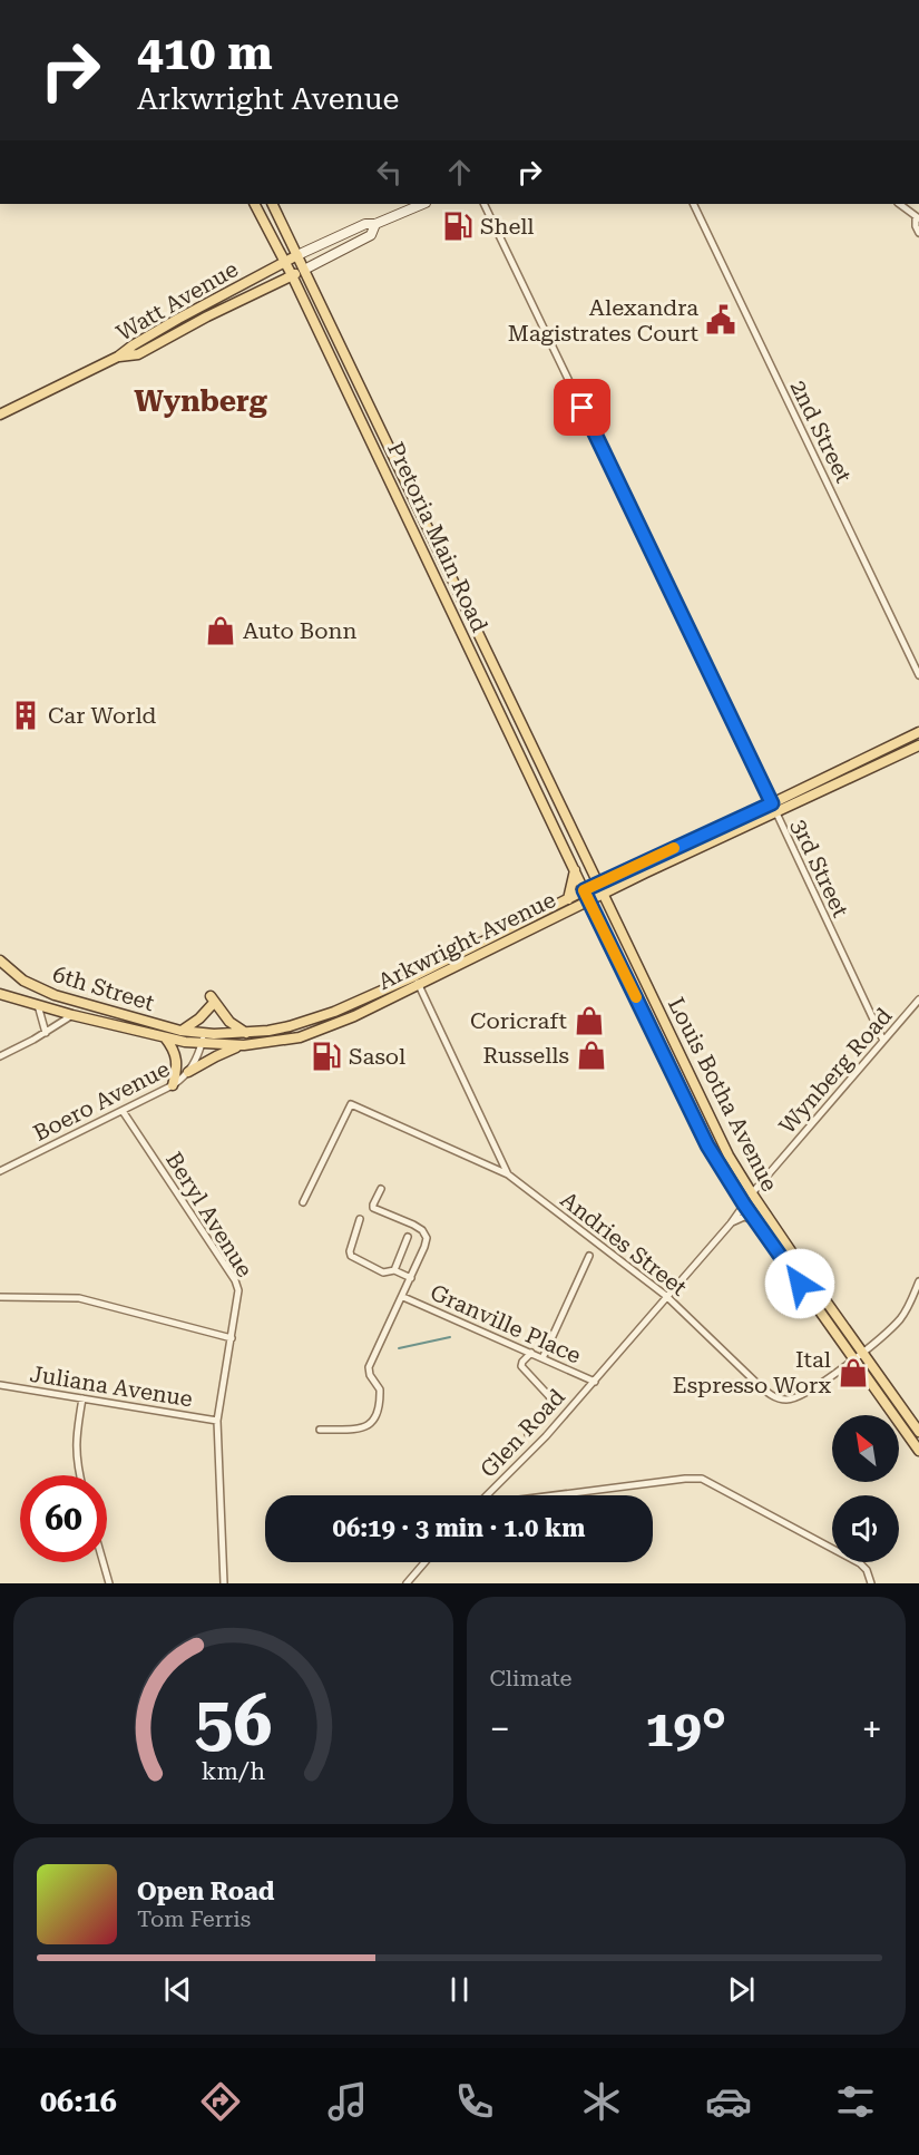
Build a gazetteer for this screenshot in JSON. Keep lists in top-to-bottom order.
{
  "streets": {
    "main road": [
      "Watt Avenue",
      "Pretoria Main Road",
      "Arkwright Avenue",
      "6th Street",
      "Louis Botha Avenue"
    ],
    "street": [
      "2nd Street",
      "3rd Street",
      "Wynberg Road",
      "Boero Avenue",
      "Beryl Avenue",
      "Andries Street",
      "Granville Place",
      "Juliana Avenue",
      "Glen Road"
    ]
  },
  "crossings": [
    ["Watt Avenue", "Pretoria Main Road"],
    ["Pretoria Main Road", "Arkwright Avenue"],
    ["Pretoria Main Road", "Louis Botha Avenue"],
    ["3rd Street", "Arkwright Avenue"],
    ["3rd Street", "Wynberg Road"],
    ["Arkwright Avenue", "6th Street"],
    ["Arkwright Avenue", "Louis Botha Avenue"],
    ["Arkwright Avenue", "Boero Avenue"],
    ["6th Street", "Boero Avenue"],
    ["Wynberg Road", "Louis Botha Avenue"],
    ["Louis Botha Avenue", "Andries Street"],
    ["Boero Avenue", "Beryl Avenue"],
    ["Beryl Avenue", "Juliana Avenue"],
    ["Granville Place", "Glen Road"]
  ],
  "districts": ["Wynberg"],
  "places": {
    "fuel station": ["Shell", "Sasol"],
    "public building": ["Alexandra Magistrates Court"],
    "shop": [
      "Auto Bonn",
      "Coricraft",
      "Russells",
      "Ital Espresso Worx"
    ],
    "building": ["Car World"]
  },
  "north": "top left",
  "page": {
    "turn": ["410 m", "Arkwright Avenue"],
    "limit": "60",
    "trip": "06:19 · 3 min · 1.0 km",
    "tile": "Climate",
    "heat": ["−", "19°", "+"],
    "song": ["Open Road", "Tom Ferris"],
    "tabs": "06:16",
    "gauge": ["56", "km/h"]
  }
}
